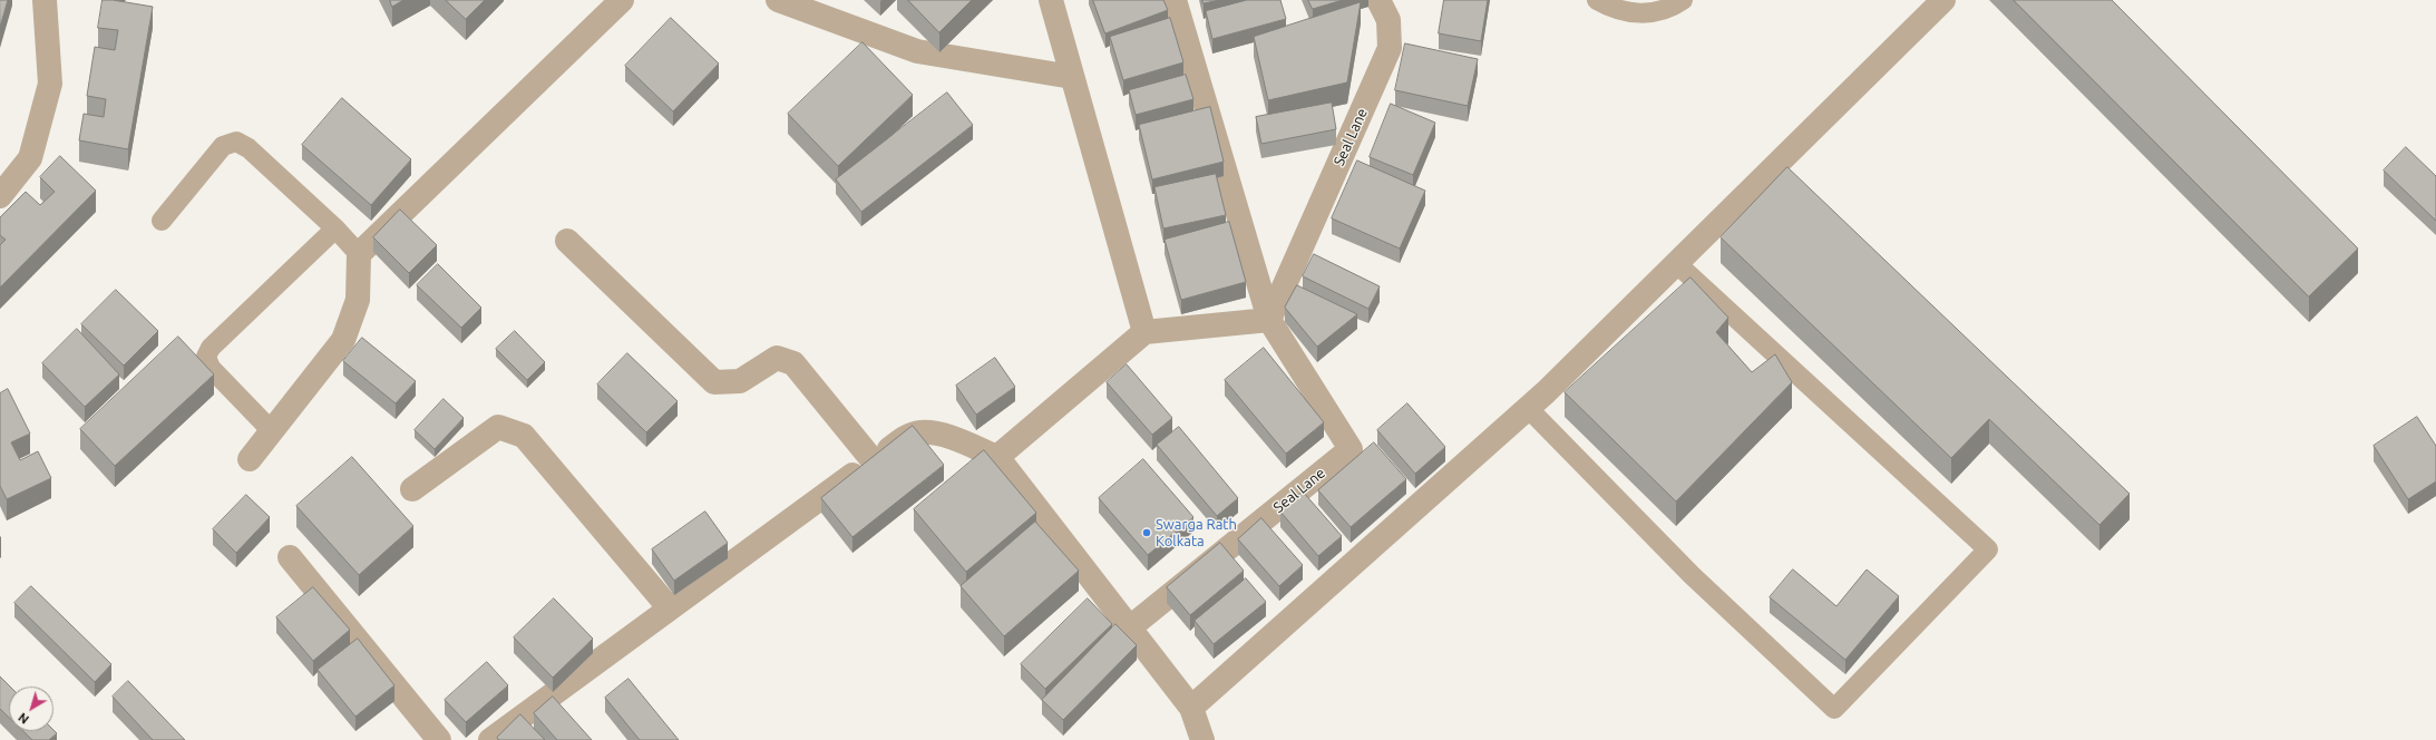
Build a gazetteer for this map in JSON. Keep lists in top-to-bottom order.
{
  "streets": {
    "street": ["Seal Lane"]
  },
  "places": ["Swarga Rath Kolkata"],
  "north": "bottom left"
}
